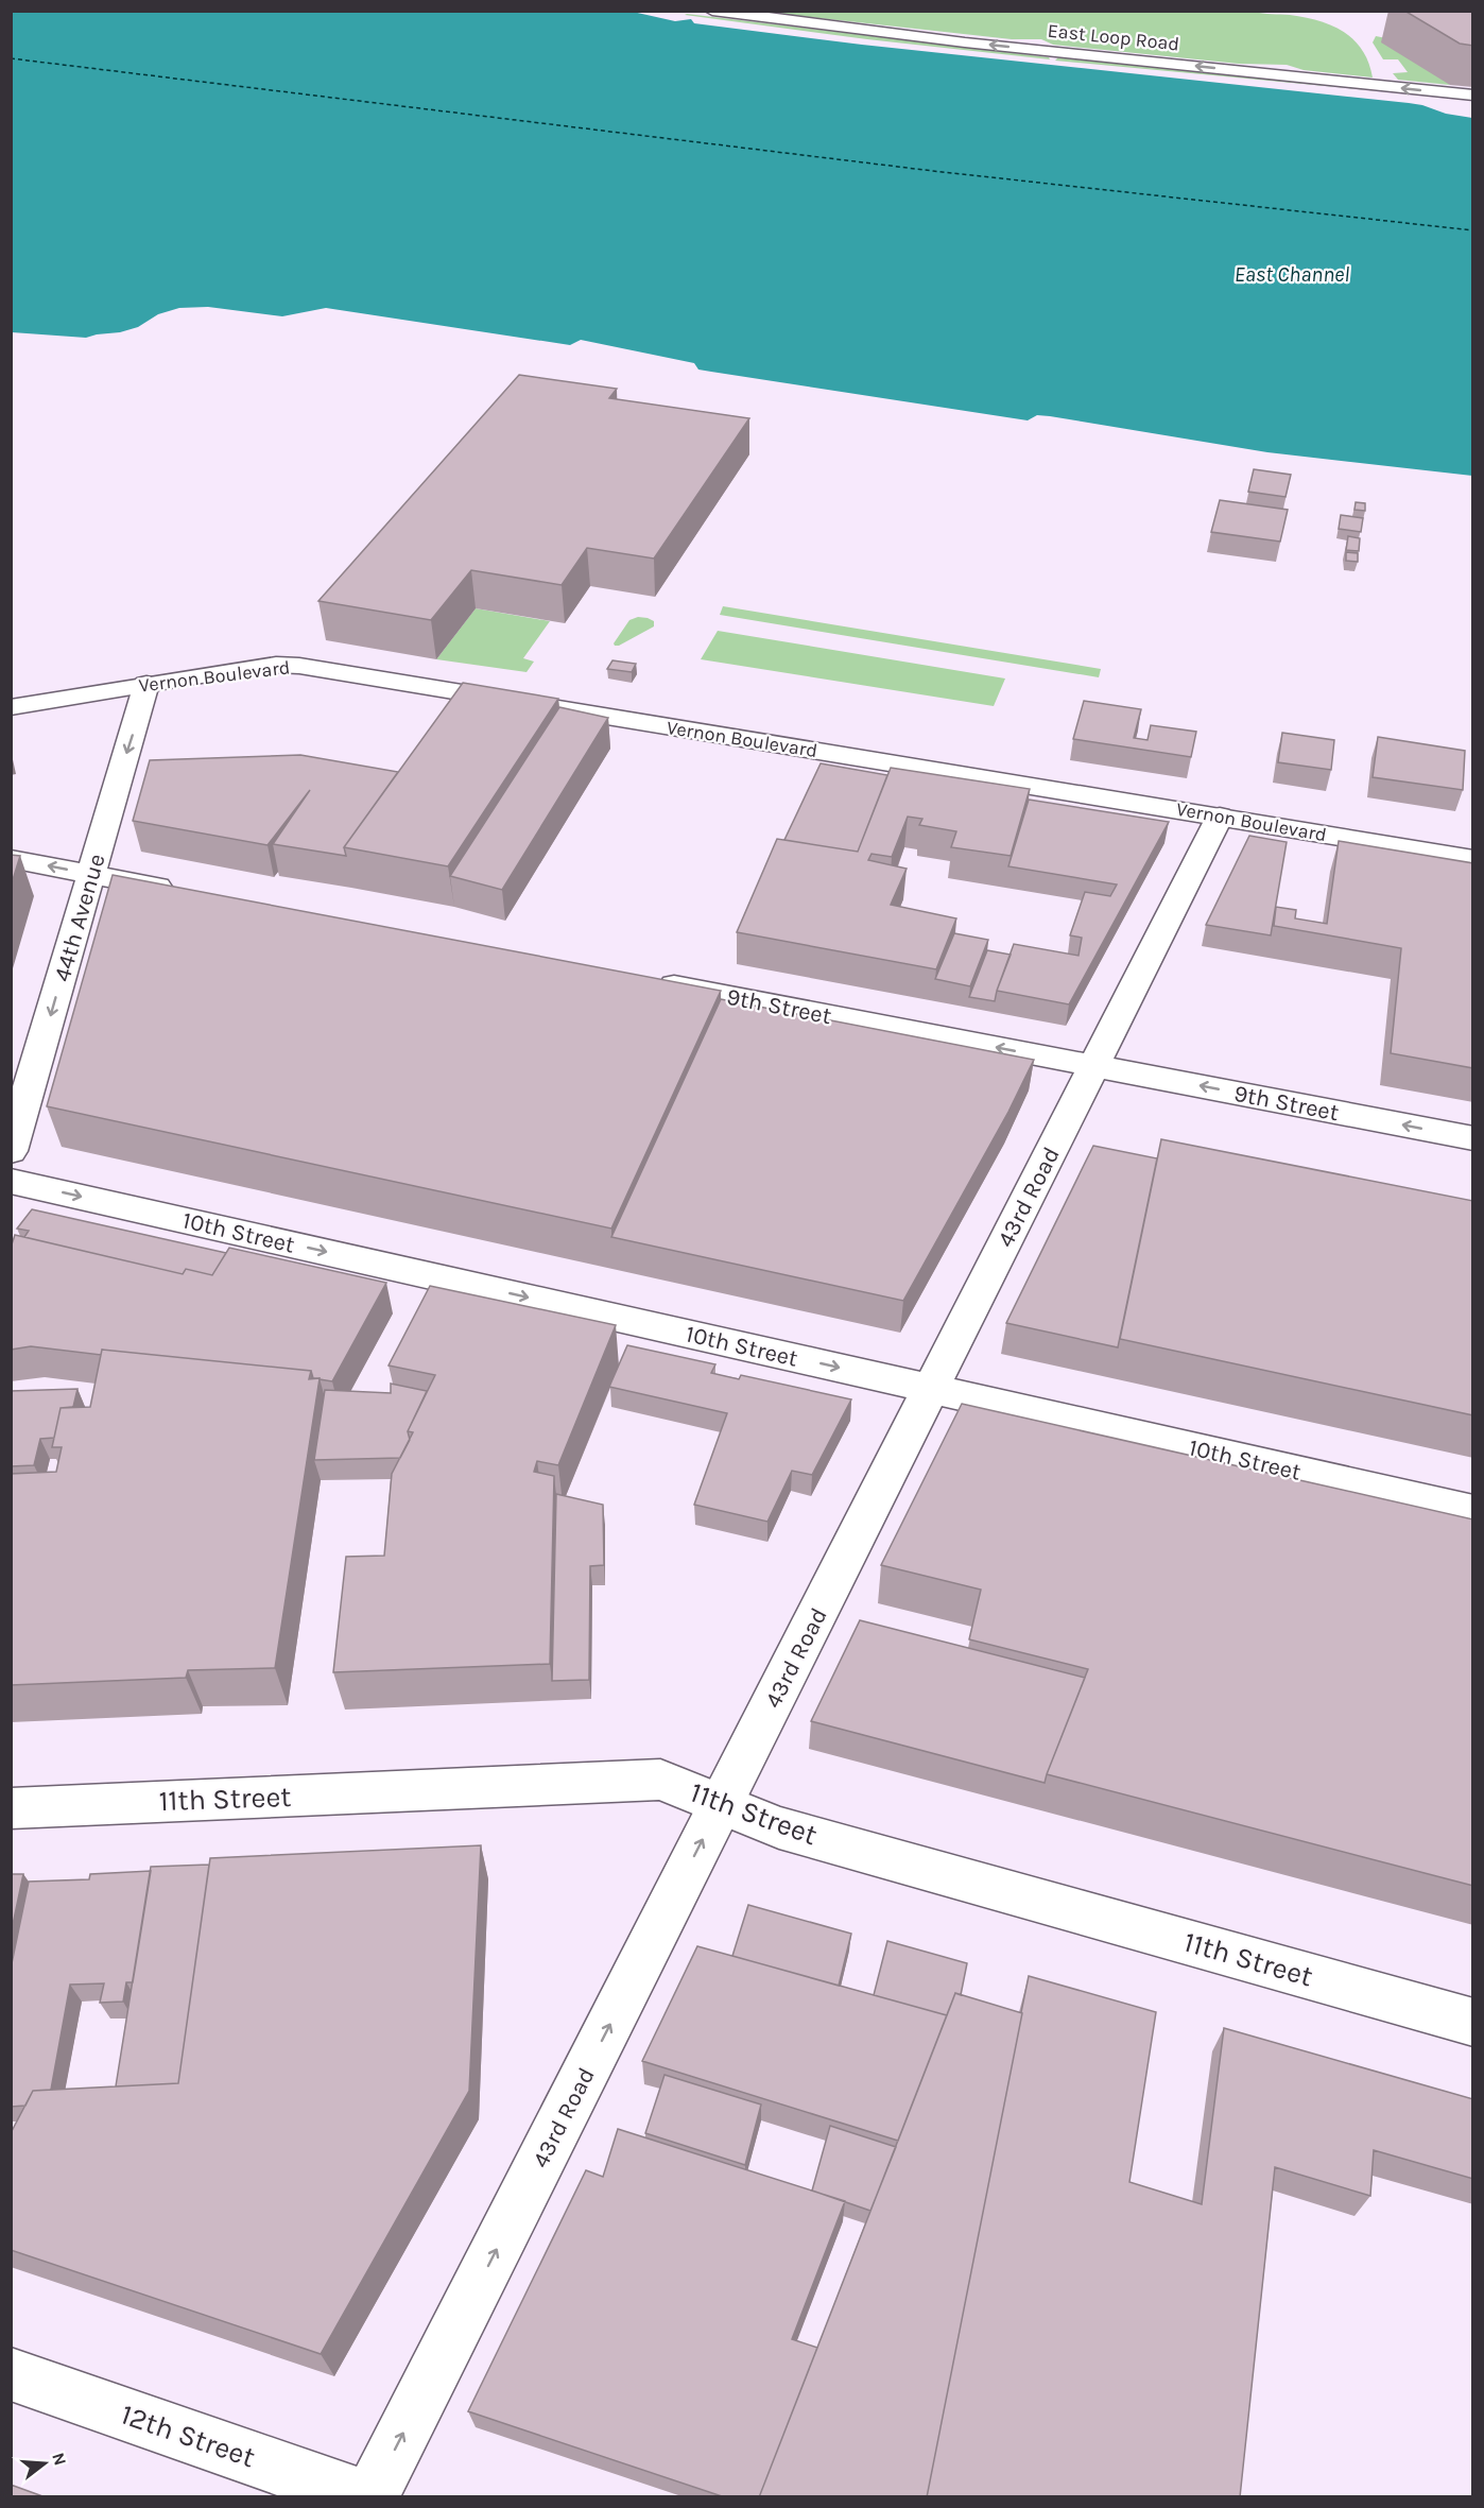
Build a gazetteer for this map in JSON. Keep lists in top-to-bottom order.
{
  "streets": {
    "street": [
      "East Loop Road",
      "Vernon Boulevard",
      "44th Avenue",
      "9th Street",
      "43rd Road",
      "10th Street",
      "11th Street",
      "12th Street"
    ]
  },
  "crossings": [
    ["Vernon Boulevard", "44th Avenue"],
    ["Vernon Boulevard", "43rd Road"],
    ["9th Street", "43rd Road"],
    ["43rd Road", "10th Street"],
    ["43rd Road", "11th Street"]
  ],
  "one_way": [
    "East Loop Road",
    "44th Avenue",
    "9th Street",
    "43rd Road",
    "10th Street"
  ],
  "water": ["East Channel"],
  "north": "right"
}
